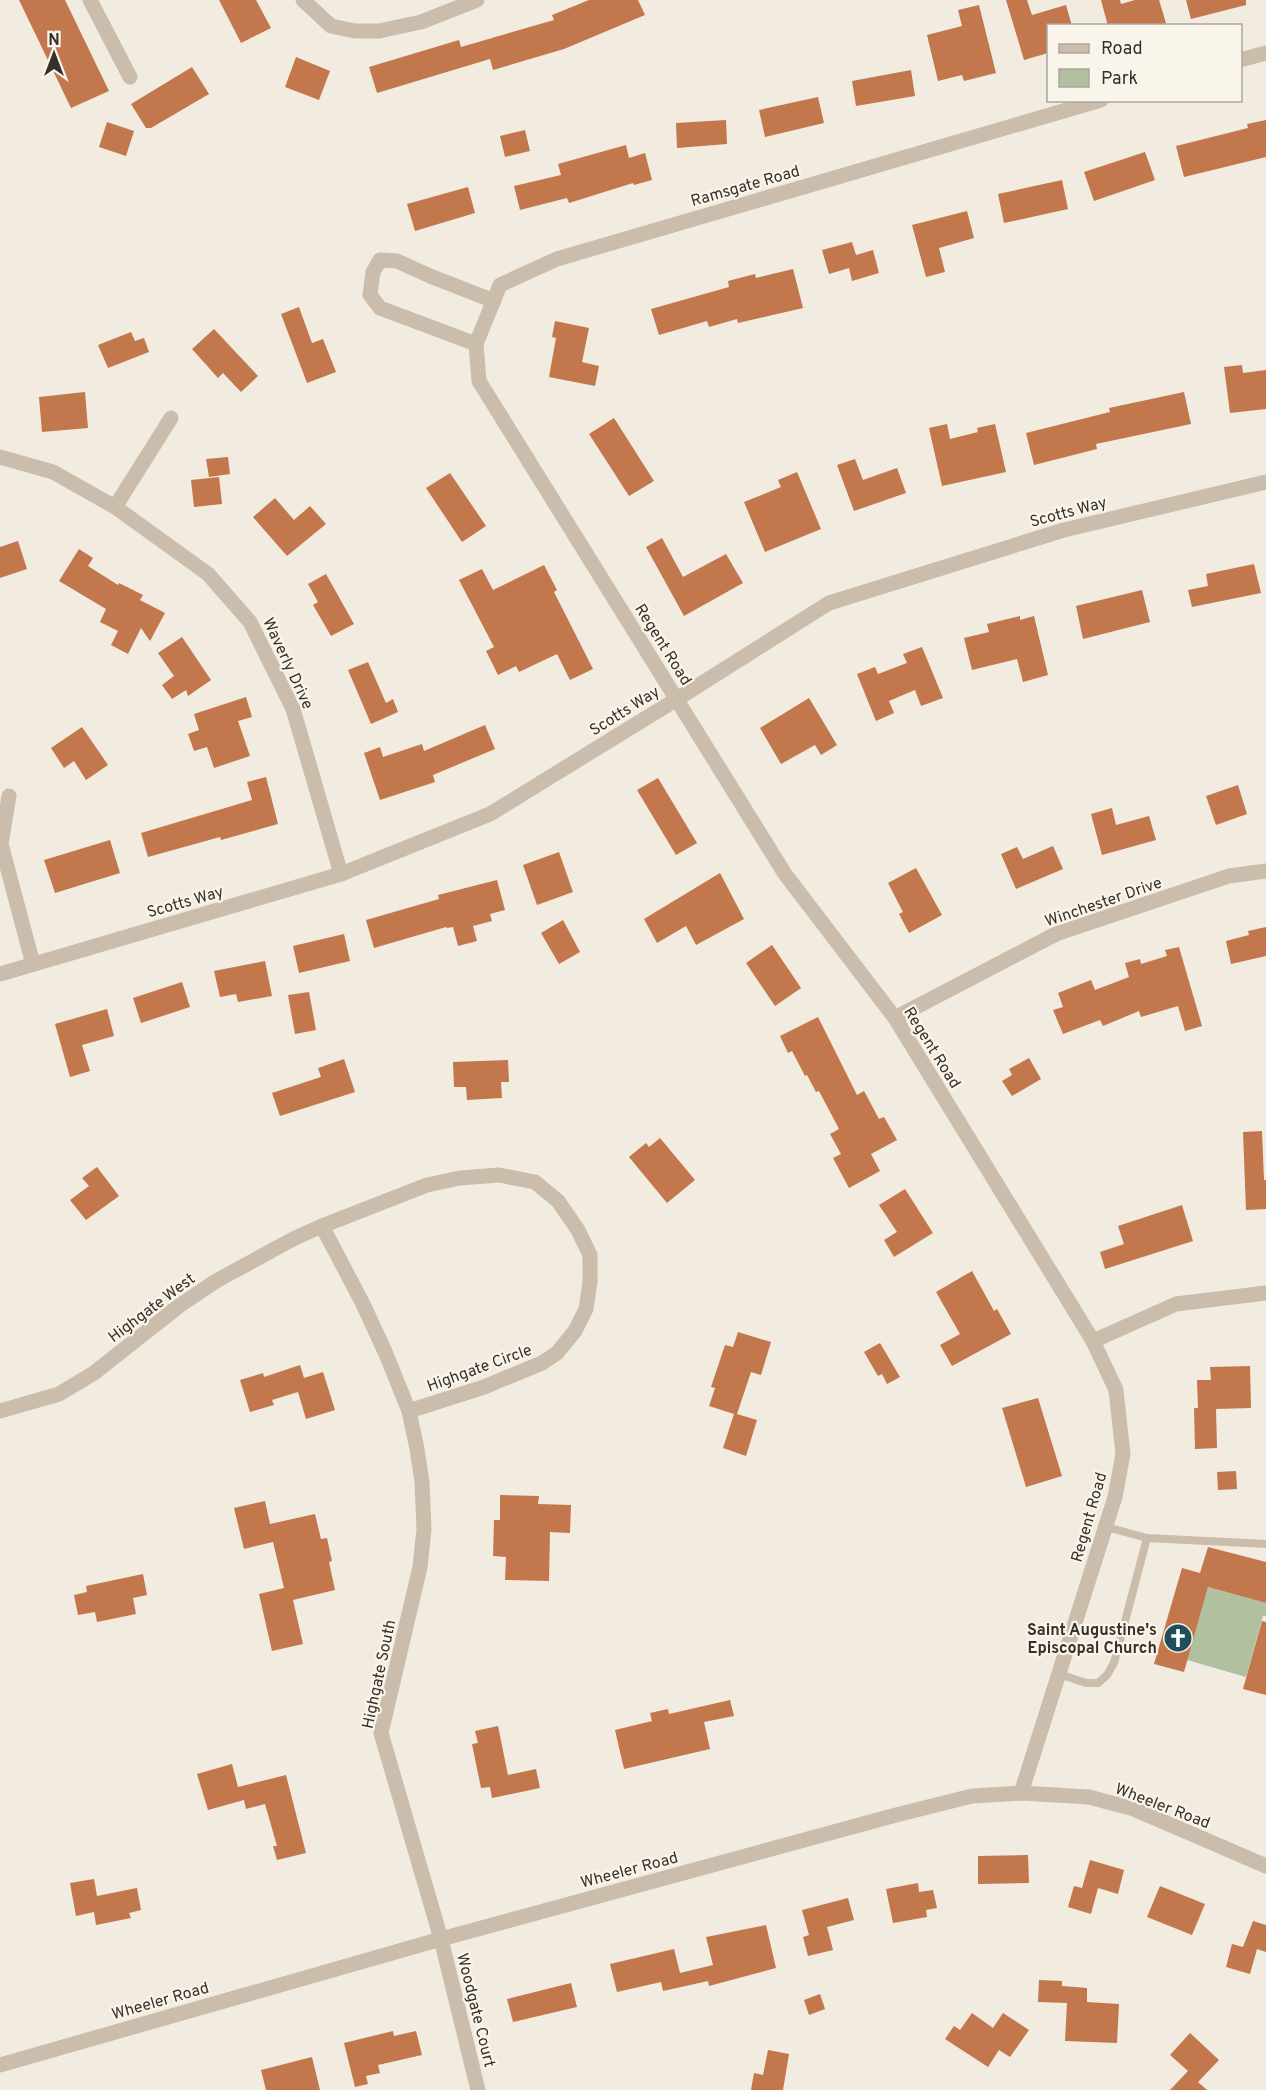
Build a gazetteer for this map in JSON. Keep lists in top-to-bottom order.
{
  "streets": {
    "street": [
      "Ramsgate Road",
      "Scotts Way",
      "Regent Road",
      "Waverly Drive",
      "Winchester Drive",
      "Highgate West",
      "Highgate Circle",
      "Highgate South",
      "Wheeler Road",
      "Woodgate Court"
    ]
  },
  "crossings": [
    ["Ramsgate Road", "Regent Road"],
    ["Scotts Way", "Regent Road"],
    ["Scotts Way", "Waverly Drive"],
    ["Regent Road", "Winchester Drive"],
    ["Regent Road", "Wheeler Road"],
    ["Highgate West", "Highgate Circle"],
    ["Highgate Circle", "Highgate South"],
    ["Highgate South", "Wheeler Road"],
    ["Highgate South", "Woodgate Court"],
    ["Wheeler Road", "Woodgate Court"]
  ],
  "places": {
    "church": ["Saint Augustine's Episcopal Church"]
  },
  "legend": ["Road", "Park"],
  "north": "top"
}
